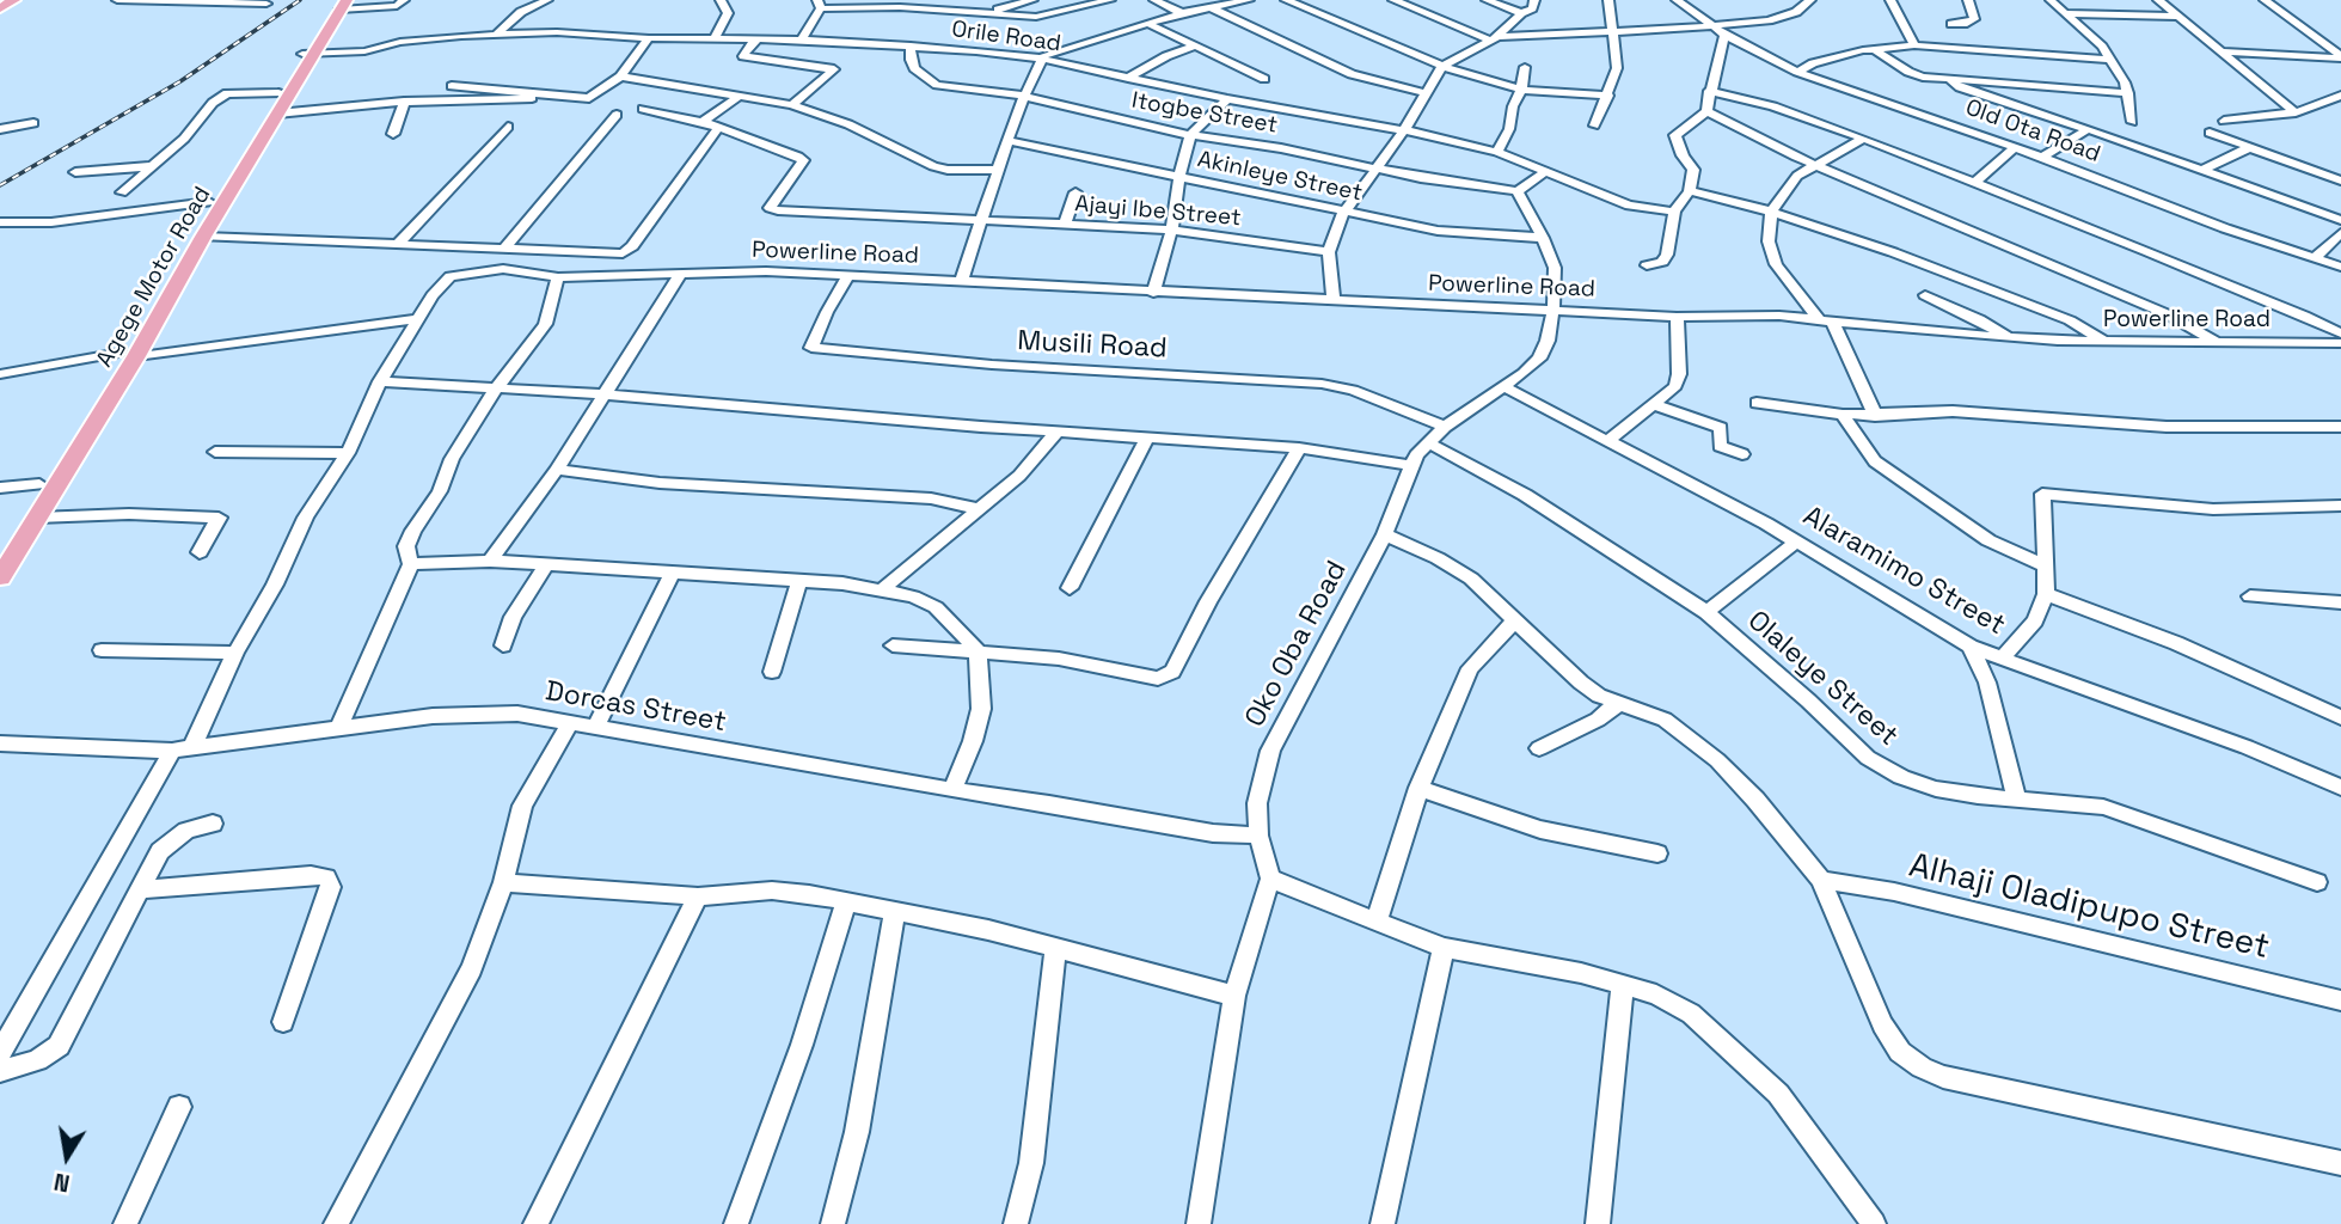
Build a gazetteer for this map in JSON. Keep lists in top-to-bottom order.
{
  "streets": {
    "main road": ["Agege Motor Road"],
    "street": [
      "Orile Road",
      "Itogbe Street",
      "Old Ota Road",
      "Akinleye Street",
      "Ajayi Ibe Street",
      "Powerline Road",
      "Musili Road",
      "Alaramimo Street",
      "Oko Oba Road",
      "Olaleye Street",
      "Dorcas Street",
      "Alhaji Oladipupo Street"
    ]
  },
  "crossings": [
    ["Orile Road", "Itogbe Street"],
    ["Orile Road", "Agege Motor Road"],
    ["Itogbe Street", "Oko Oba Road"],
    ["Akinleye Street", "Oko Oba Road"],
    ["Powerline Road", "Musili Road"],
    ["Powerline Road", "Oko Oba Road"],
    ["Powerline Road", "Dorcas Street"],
    ["Musili Road", "Oko Oba Road"],
    ["Alaramimo Street", "Oko Oba Road"],
    ["Oko Oba Road", "Olaleye Street"],
    ["Oko Oba Road", "Dorcas Street"]
  ],
  "north": "bottom"
}
